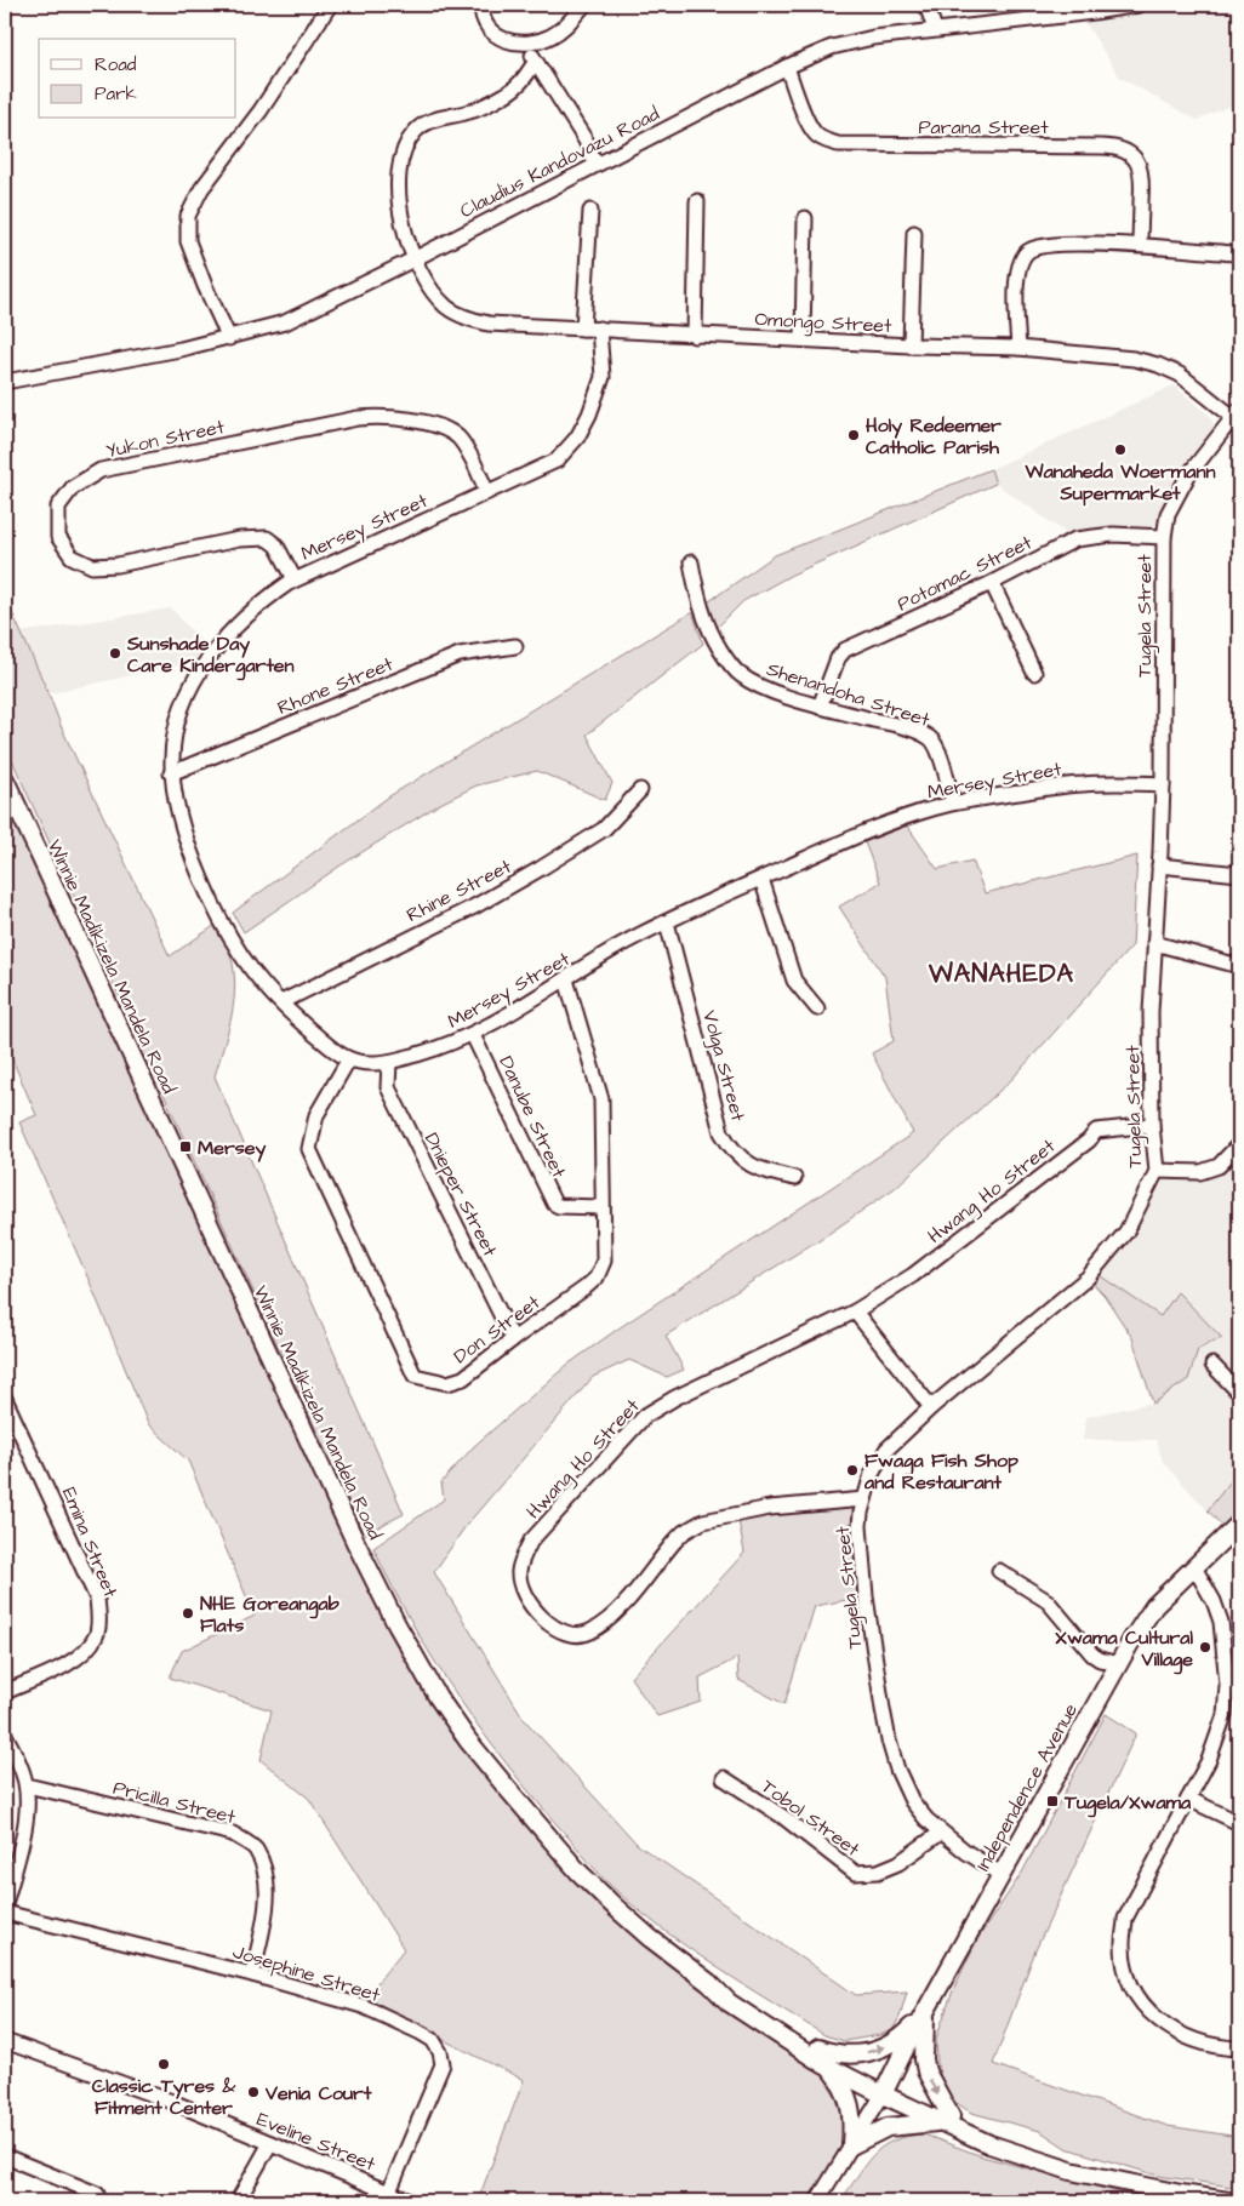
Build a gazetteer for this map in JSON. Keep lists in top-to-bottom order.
{
  "streets": {
    "main road": ["Winnie Madikizela Mandela Road", "Independence Avenue"],
    "street": [
      "Parana Street",
      "Claudius Kandovazu Road",
      "Omongo Street",
      "Yukon Street",
      "Mersey Street",
      "Potomac Street",
      "Tugela Street",
      "Rhone Street",
      "Shenandoha Street",
      "Rhine Street",
      "Volga Street",
      "Danube Street",
      "Hwang Ho Street",
      "Dnieper Street",
      "Don Street",
      "Emina Street",
      "Pricilla Street",
      "Tobol Street",
      "Josephine Street",
      "Eveline Street"
    ]
  },
  "crossings": [
    ["Parana Street", "Claudius Kandovazu Road"],
    ["Claudius Kandovazu Road", "Omongo Street"],
    ["Omongo Street", "Mersey Street"],
    ["Omongo Street", "Tugela Street"],
    ["Yukon Street", "Mersey Street"],
    ["Mersey Street", "Tugela Street"],
    ["Mersey Street", "Rhone Street"],
    ["Mersey Street", "Shenandoha Street"],
    ["Mersey Street", "Rhine Street"],
    ["Mersey Street", "Volga Street"],
    ["Mersey Street", "Danube Street"],
    ["Mersey Street", "Dnieper Street"],
    ["Mersey Street", "Don Street"],
    ["Potomac Street", "Tugela Street"],
    ["Potomac Street", "Shenandoha Street"],
    ["Tugela Street", "Hwang Ho Street"],
    ["Tugela Street", "Independence Avenue"],
    ["Tugela Street", "Tobol Street"],
    ["Winnie Madikizela Mandela Road", "Independence Avenue"],
    ["Danube Street", "Don Street"],
    ["Dnieper Street", "Don Street"],
    ["Pricilla Street", "Josephine Street"],
    ["Josephine Street", "Eveline Street"]
  ],
  "districts": ["WANAHEDA"],
  "places": {
    "other": [
      "Holy Redeemer Catholic Parish",
      "Wanaheda Woermann Supermarket",
      "Sunshade Day Care Kindergarten",
      "Fwaga Fish Shop and Restaurant",
      "NHE Goreangab Flats",
      "Xwama Cultural Village",
      "Classic Tyres & Fitment Center",
      "Venia Court"
    ],
    "transit": ["Mersey", "Tugela/Xwama"]
  },
  "legend": ["Road", "Park"]
}
